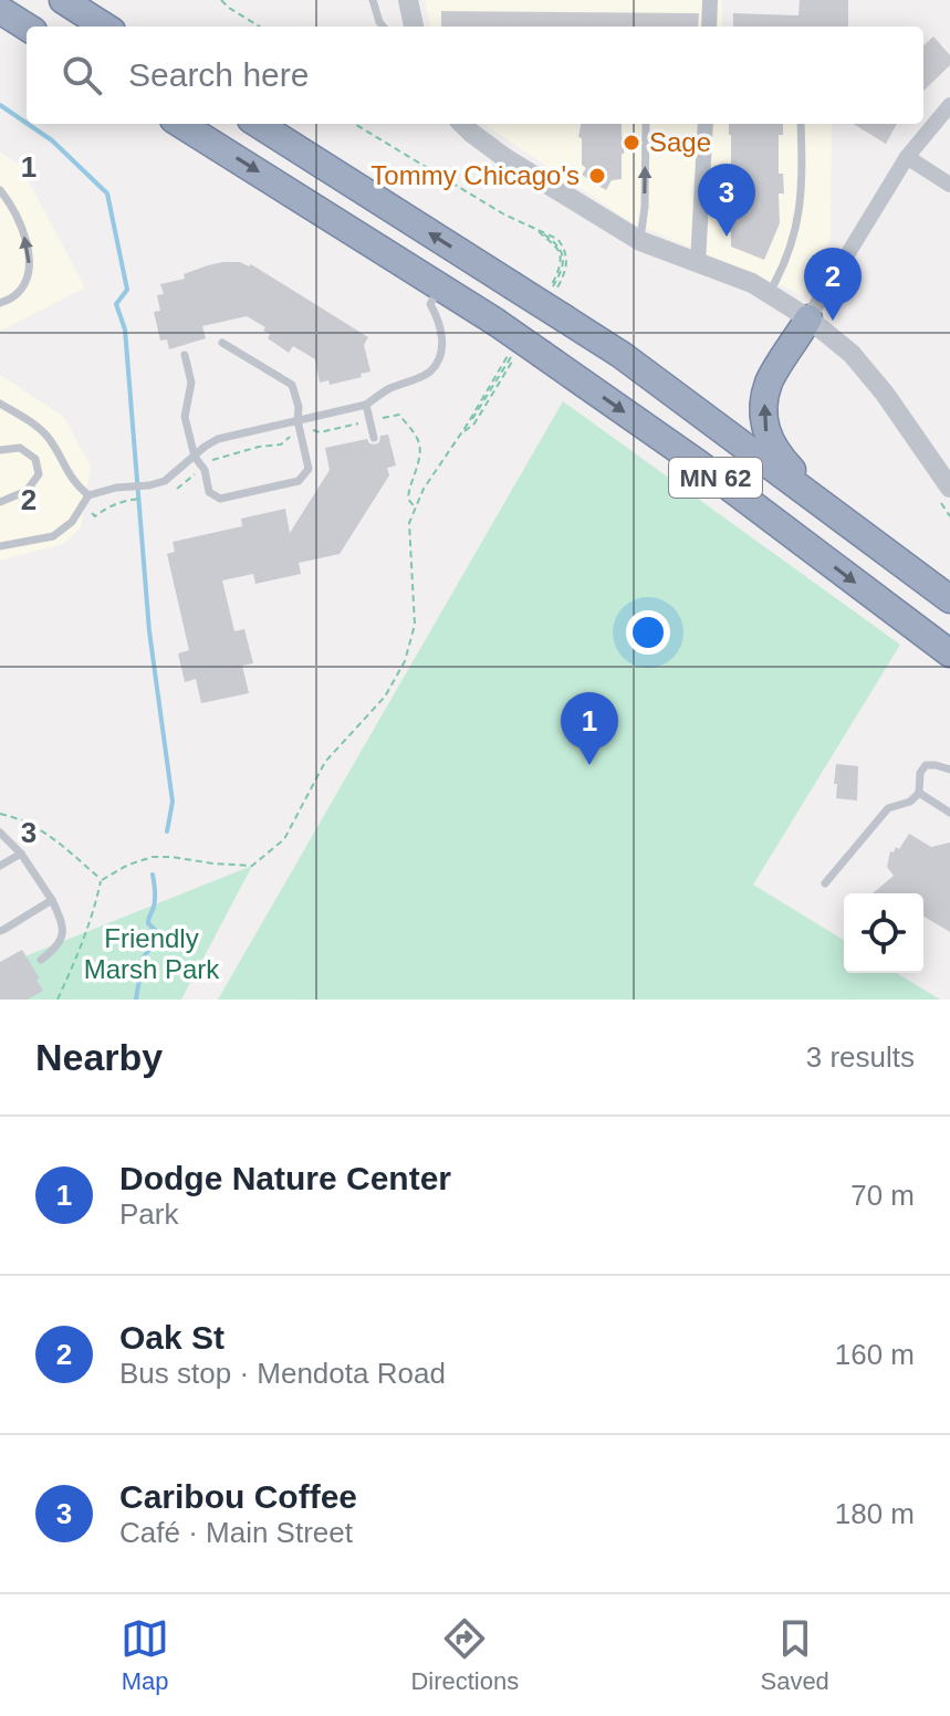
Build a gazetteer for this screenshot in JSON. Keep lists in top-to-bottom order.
{
  "streets": {
    "highway": ["MN 62"]
  },
  "parks": ["Friendly Marsh Park"],
  "places": ["Sage", "Tommy Chicago's"],
  "page": {
    "search": "Search here",
    "pins": ["3", "2", "1"],
    "heading": ["Nearby", "3 results"],
    "list": [
      {
        "mark": "1",
        "name": "Dodge Nature Center",
        "note": "Park",
        "value": "70 m"
      },
      {
        "mark": "2",
        "name": "Oak St",
        "note": "Bus stop · Mendota Road",
        "value": "160 m"
      },
      {
        "mark": "3",
        "name": "Caribou Coffee",
        "note": "Café · Main Street",
        "value": "180 m"
      }
    ],
    "nav": ["Map", "Directions", "Saved"]
  },
  "grid": {
    "rows": ["1", "2", "3"]
  }
}
